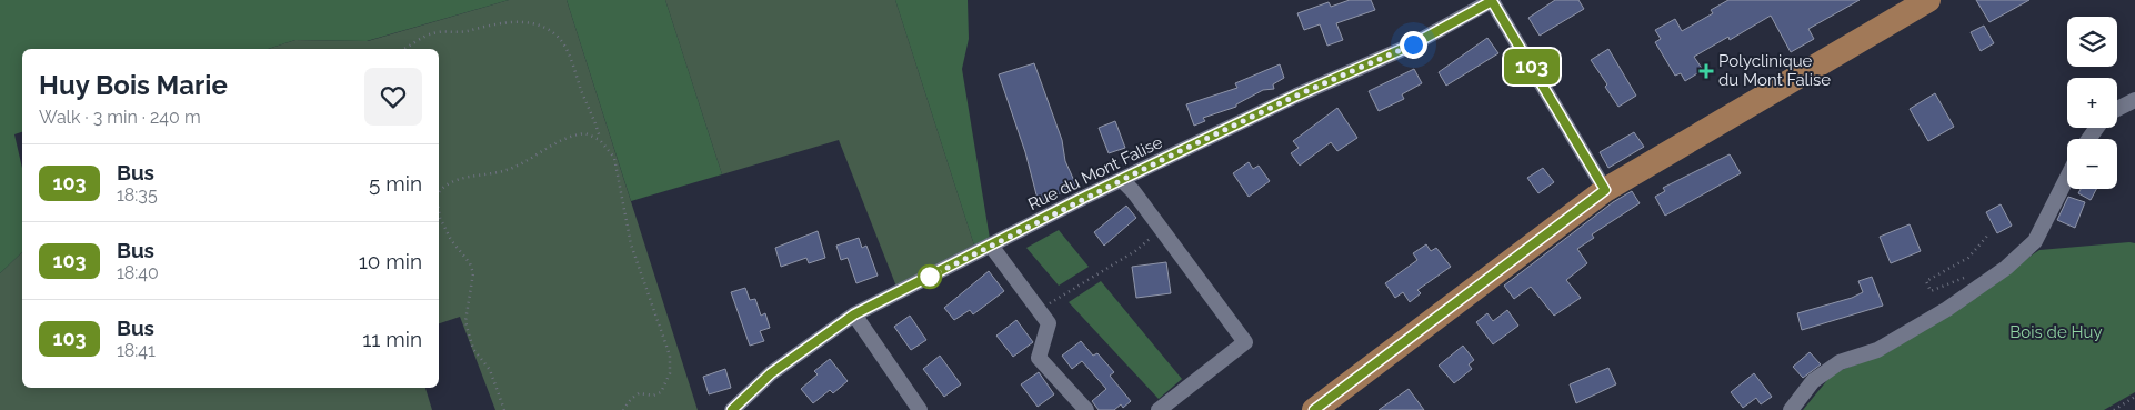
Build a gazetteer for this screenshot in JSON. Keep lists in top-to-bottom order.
{
  "streets": {
    "street": ["Rue du Mont Falise"]
  },
  "parks": ["Bois de Huy"],
  "places": {
    "health": ["Polyclinique du Mont Falise"]
  },
  "lines": ["bus line 103"],
  "page": {
    "on_map": "103",
    "map_buttons": ["+", "−"],
    "heading": ["Huy Bois Marie", "Walk · 3 min · 240 m"],
    "list": [
      {
        "mark": "103",
        "name": "Bus",
        "note": "18:35",
        "value": "5 min"
      },
      {
        "mark": "103",
        "name": "Bus",
        "note": "18:40",
        "value": "10 min"
      },
      {
        "mark": "103",
        "name": "Bus",
        "note": "18:41",
        "value": "11 min"
      }
    ]
  }
}
